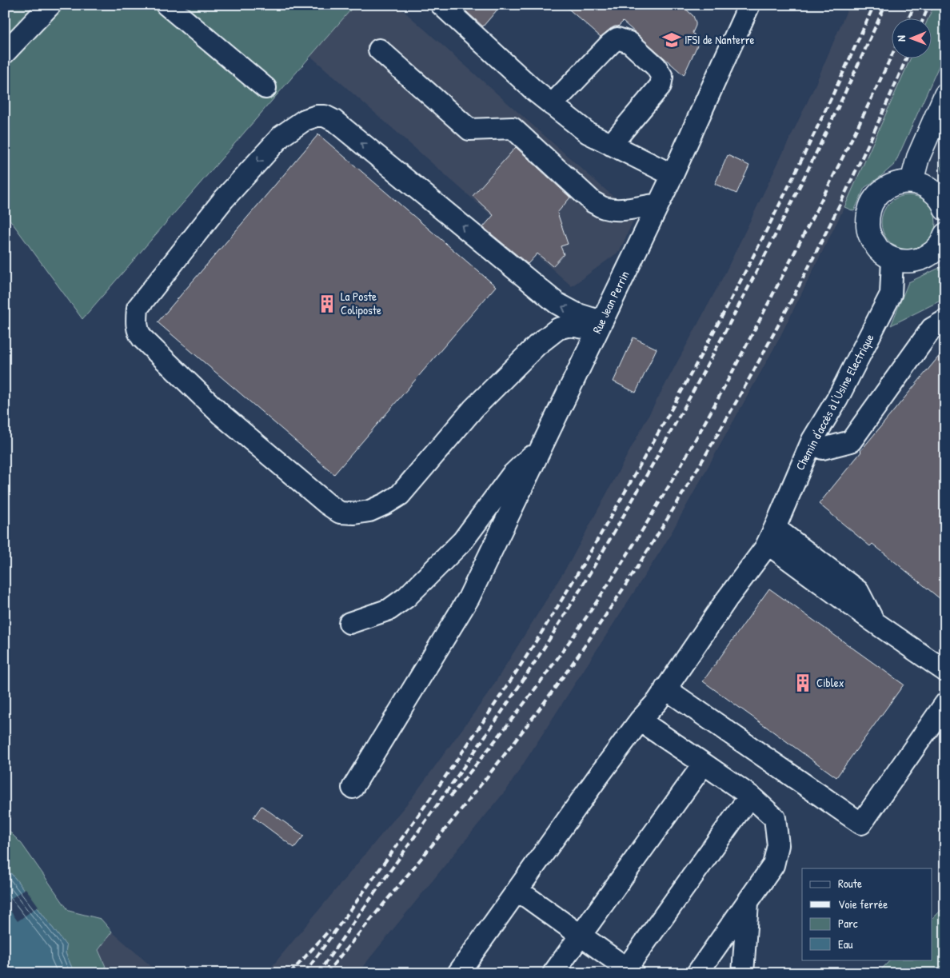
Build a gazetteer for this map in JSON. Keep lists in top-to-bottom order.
{
  "streets": {
    "street": ["Rue Jean Perrin", "Chemin d'accès à l'Usine Electrique"]
  },
  "places": {
    "school or university": ["IFSI de Nanterre"],
    "building": ["La Poste Coliposte", "Ciblex"]
  },
  "legend": [
    "Route",
    "Voie ferrée",
    "Parc",
    "Eau"
  ],
  "north": "left"
}
